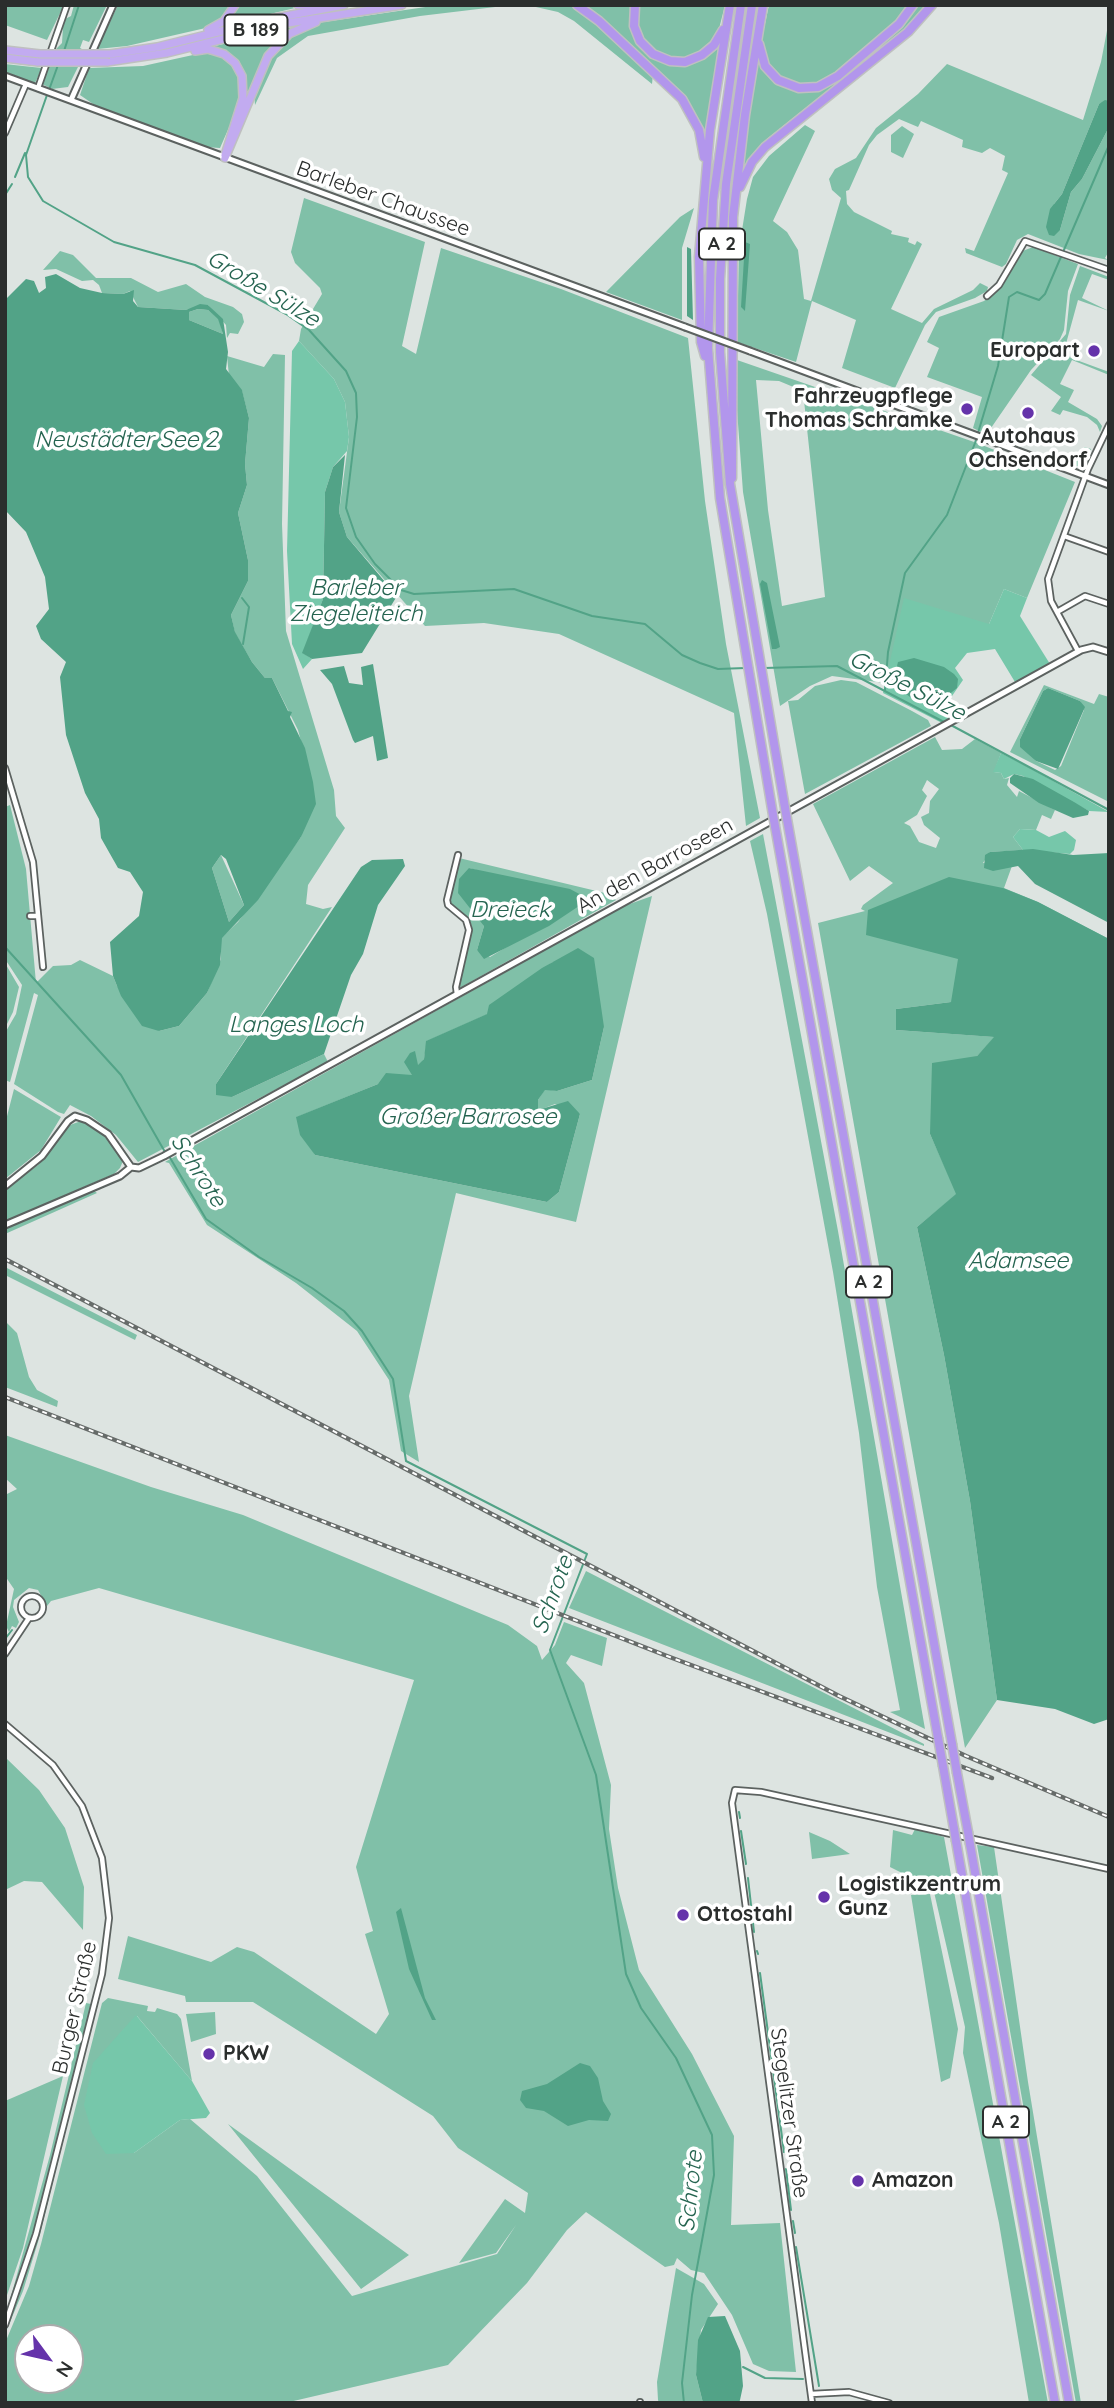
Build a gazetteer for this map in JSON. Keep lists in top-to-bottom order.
{
  "streets": {
    "highway": ["B 189", "A 2"],
    "street": [
      "Barleber Chaussee",
      "An den Barroseen",
      "Burger Straße",
      "Stegelitzer Straße"
    ]
  },
  "water": [
    "Große Sülze",
    "Neustädter See 2",
    "Barleber Ziegeleiteich",
    "Dreieck",
    "Langes Loch",
    "Großer Barrosee",
    "Schrote",
    "Adamsee"
  ],
  "places": [
    "Europart",
    "Fahrzeugpflege Thomas Schramke",
    "Autohaus Ochsendorf",
    "Logistikzentrum Gunz",
    "Ottostahl",
    "PKW",
    "Amazon"
  ],
  "north": "bottom right"
}
